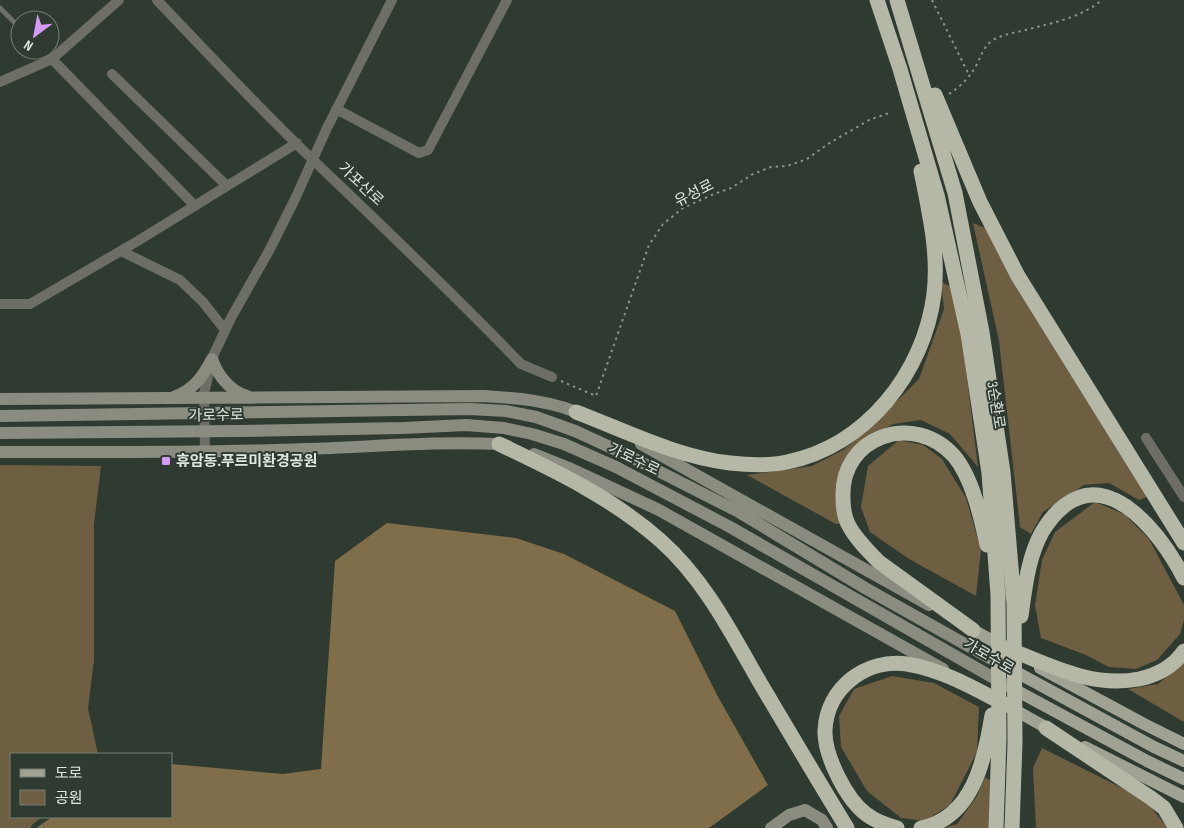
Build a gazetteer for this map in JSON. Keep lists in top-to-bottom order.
{
  "streets": {
    "highway": ["3순환로"],
    "main road": ["가로수로"],
    "street": ["가포산로"],
    "path": ["유성로"]
  },
  "crossings": [
    ["가포산로", "유성로"],
    ["3순환로", "가로수로"]
  ],
  "places": {
    "transit": ["휴암동.푸르미환경공원"]
  },
  "legend": ["도로", "공원"],
  "north": "bottom left"
}
